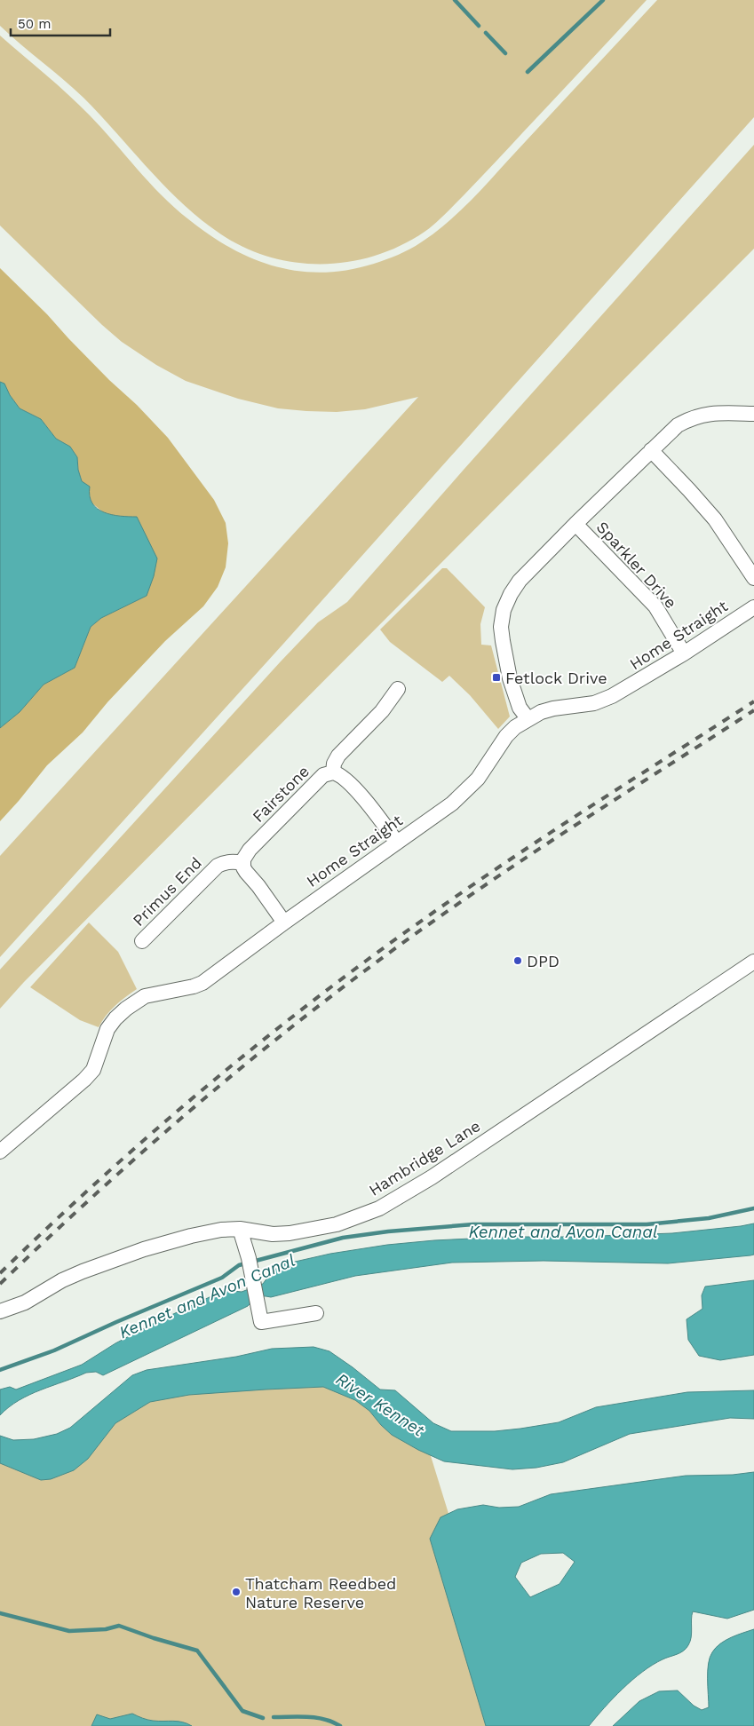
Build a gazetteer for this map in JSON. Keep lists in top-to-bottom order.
{
  "streets": {
    "street": [
      "Sparkler Drive",
      "Home Straight",
      "Fairstone",
      "Primus End",
      "Hambridge Lane"
    ]
  },
  "crossings": [
    ["Sparkler Drive", "Home Straight"],
    ["Home Straight", "Fairstone"],
    ["Fairstone", "Primus End"]
  ],
  "water": ["Kennet and Avon Canal", "River Kennet"],
  "places": {
    "transit": ["Fetlock Drive"],
    "other": ["DPD", "Thatcham Reedbed Nature Reserve"]
  },
  "scale_bar": "50 m"
}
